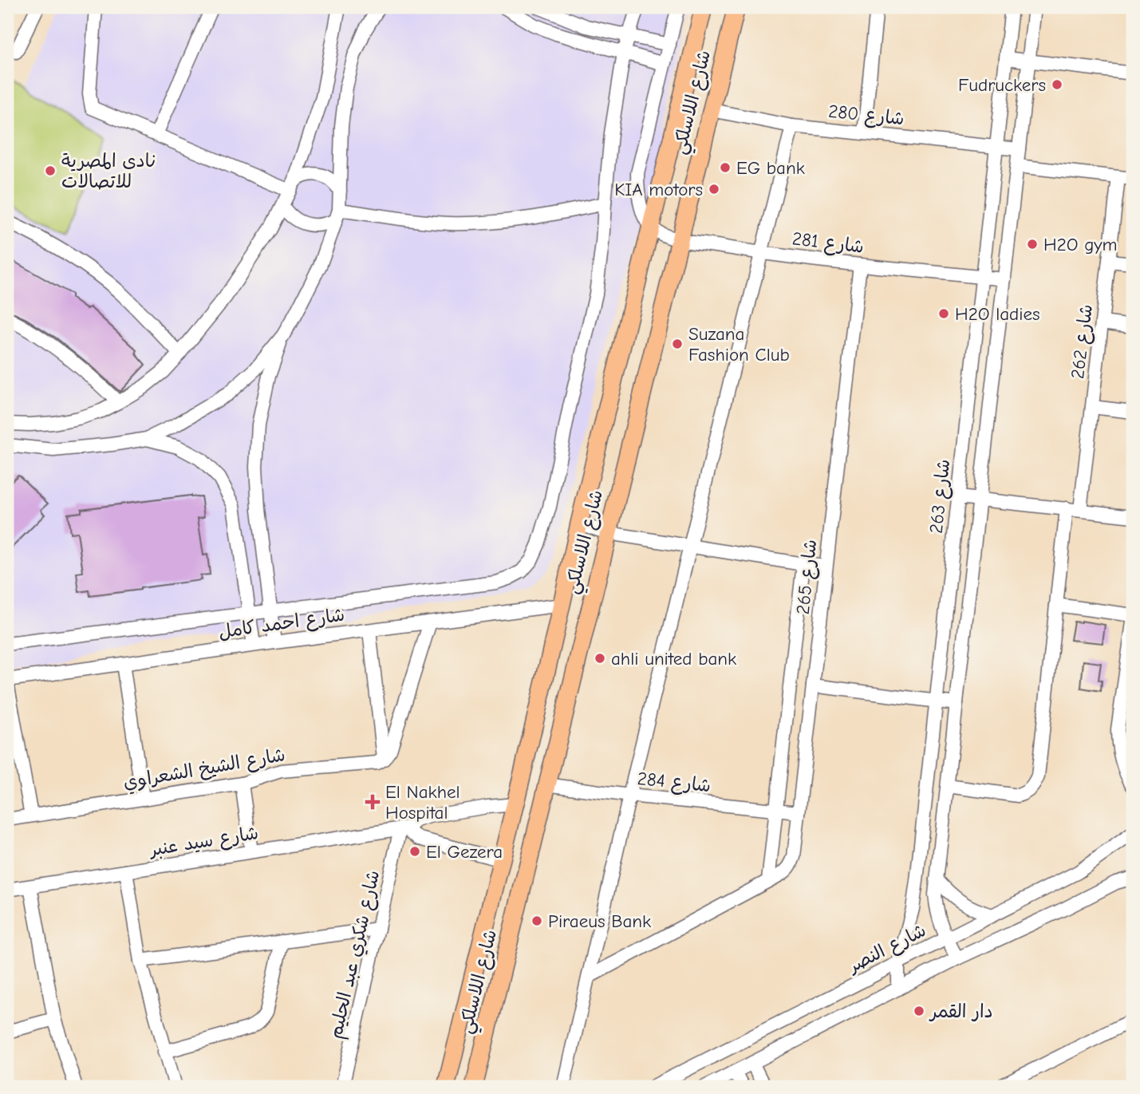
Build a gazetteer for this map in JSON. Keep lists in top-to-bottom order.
{
  "streets": {
    "main road": ["شارع اللاسلكي"],
    "street": [
      "شارع 280",
      "شارع 281",
      "شارع 262",
      "شارع 263",
      "شارع 265",
      "شارع احمد كامل",
      "شارع الشيخ الشعراوي",
      "شارع 284",
      "شارع سيد عنبر",
      "شارع النصر",
      "شارع شكري عبد الحليم"
    ]
  },
  "crossings": [
    ["شارع اللاسلكي", "شارع 280"],
    ["شارع اللاسلكي", "شارع 281"],
    ["شارع اللاسلكي", "شارع احمد كامل"],
    ["شارع اللاسلكي", "شارع 284"],
    ["شارع اللاسلكي", "شارع سيد عنبر"],
    ["شارع 280", "شارع 263"],
    ["شارع 281", "شارع 263"],
    ["شارع 281", "شارع 265"],
    ["شارع 263", "شارع النصر"],
    ["شارع 265", "شارع 284"],
    ["شارع سيد عنبر", "شارع شكري عبد الحليم"]
  ],
  "places": {
    "other": [
      "Fudruckers",
      "EG bank",
      "نادى المصرية للاتصالات",
      "KIA motors",
      "H2O gym",
      "H2O ladies",
      "Suzana Fashion Club",
      "ahli united bank",
      "El Gezera",
      "Piraeus Bank",
      "دار القمر"
    ],
    "health": ["El Nakhel Hospital"]
  }
}
